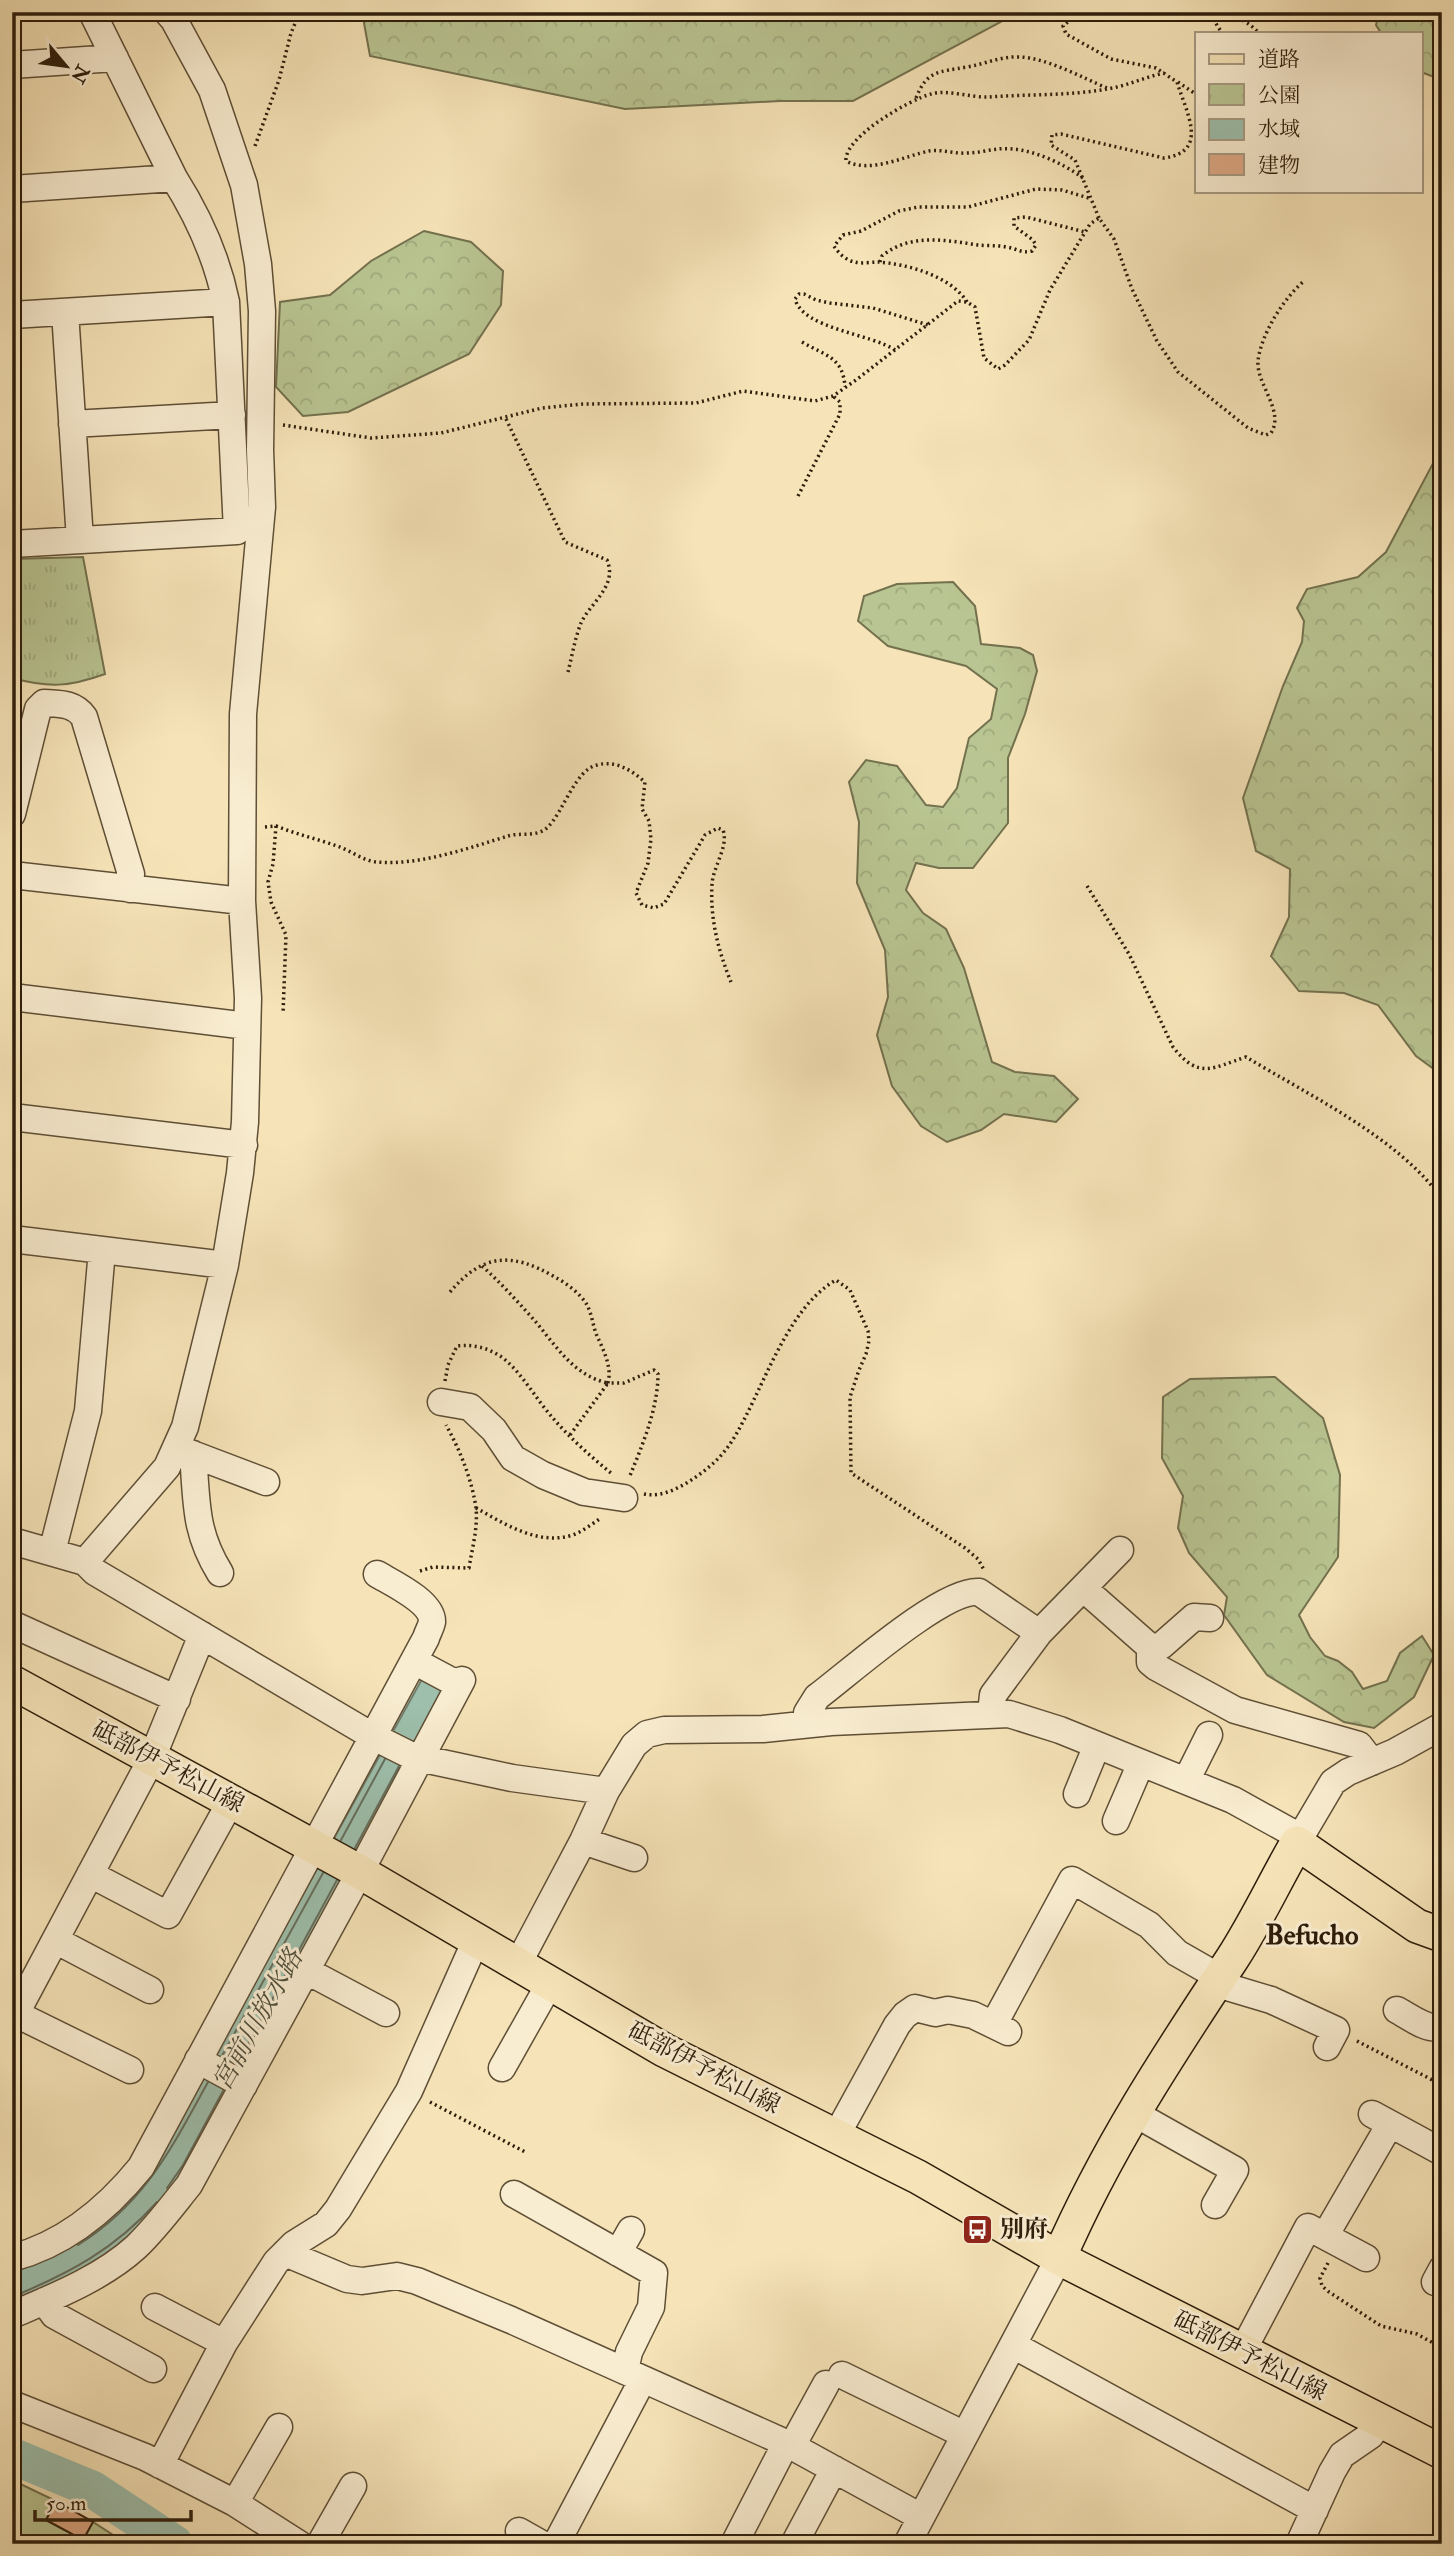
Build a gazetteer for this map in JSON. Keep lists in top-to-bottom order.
{
  "streets": {
    "main road": ["砥部伊予松山線"]
  },
  "districts": ["Befucho"],
  "water": ["宮前川放水路"],
  "places": {
    "bus stop": ["別府"]
  },
  "legend": [
    "道路",
    "公園",
    "水域",
    "建物"
  ],
  "scale_bar": "50 m",
  "north": "bottom right"
}
